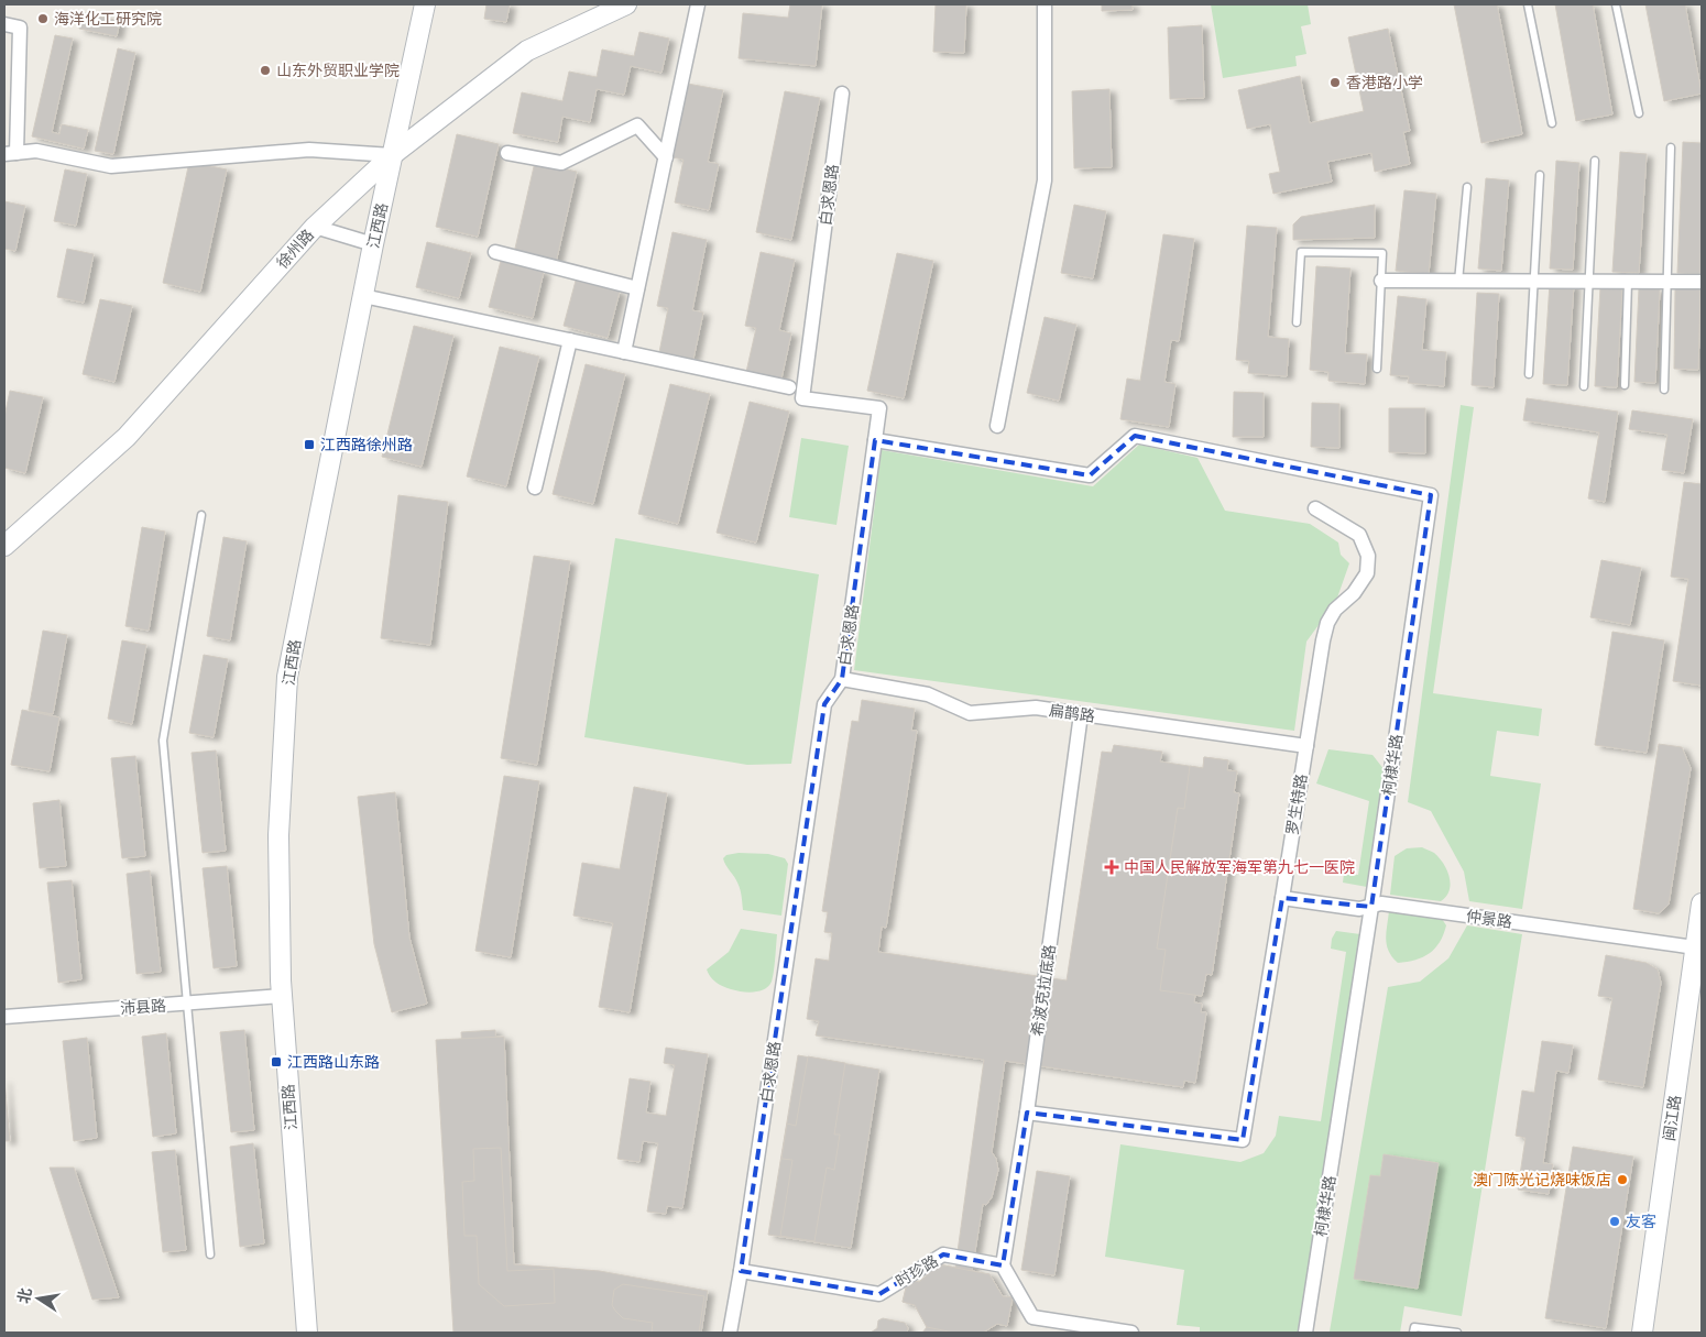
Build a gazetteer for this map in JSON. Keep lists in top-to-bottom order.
{
  "streets": {
    "main road": ["江西路", "徐州路", "闽江路"],
    "street": [
      "白求恩路",
      "扁鹊路",
      "柯棣华路",
      "罗生特路",
      "仲景路",
      "希波克拉底路",
      "沛县路",
      "时珍路"
    ]
  },
  "crossings": [
    ["白求恩路", "扁鹊路"],
    ["白求恩路", "柯棣华路"],
    ["白求恩路", "时珍路"],
    ["江西路", "徐州路"],
    ["江西路", "沛县路"],
    ["扁鹊路", "罗生特路"],
    ["扁鹊路", "希波克拉底路"],
    ["柯棣华路", "仲景路"],
    ["罗生特路", "仲景路"],
    ["罗生特路", "希波克拉底路"],
    ["仲景路", "闽江路"],
    ["希波克拉底路", "时珍路"]
  ],
  "places": {
    "other": [
      "海洋化工研究院",
      "山东外贸职业学院",
      "香港路小学",
      "澳门陈光记烧味饭店",
      "友客"
    ],
    "transit": ["江西路徐州路", "江西路山东路"],
    "health": ["中国人民解放军海军第九七一医院"]
  },
  "north": "left"
}
